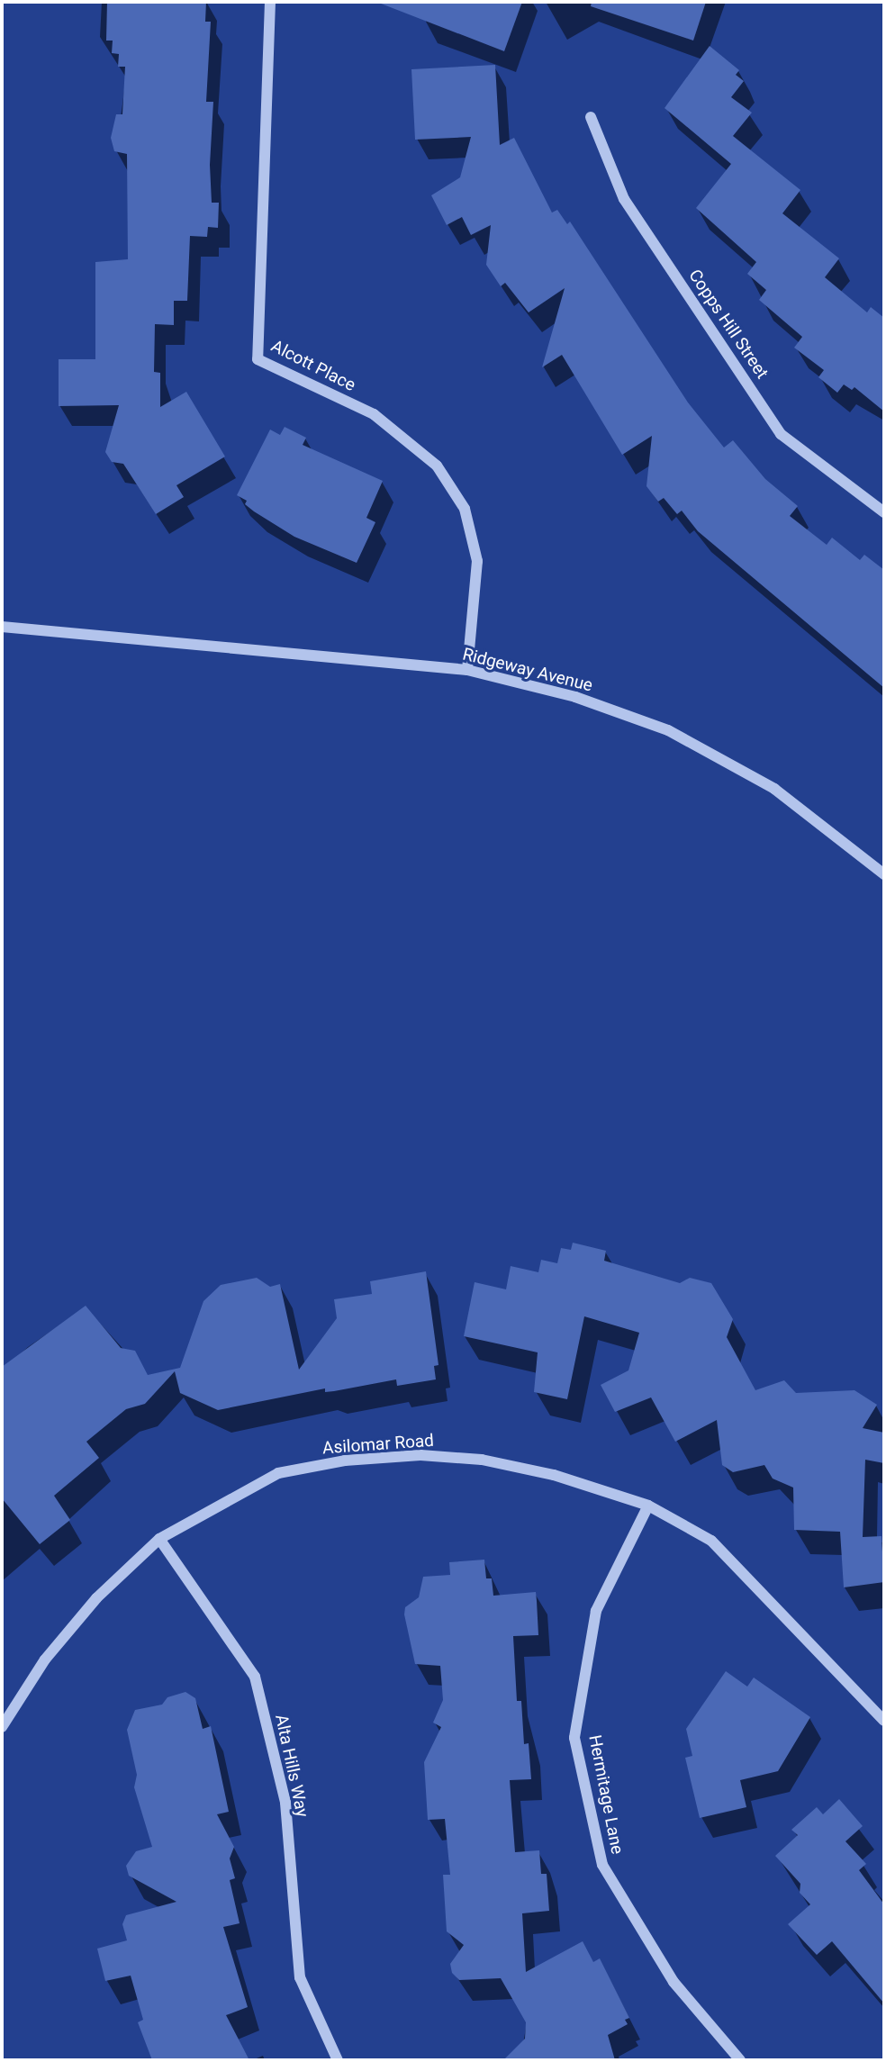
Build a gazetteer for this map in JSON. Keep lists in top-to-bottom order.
{
  "streets": {
    "street": [
      "Copps Hill Street",
      "Alcott Place",
      "Ridgeway Avenue",
      "Asilomar Road",
      "Alta Hills Way",
      "Hermitage Lane"
    ]
  },
  "crossings": [
    ["Alcott Place", "Ridgeway Avenue"],
    ["Asilomar Road", "Alta Hills Way"],
    ["Asilomar Road", "Hermitage Lane"]
  ]
}
